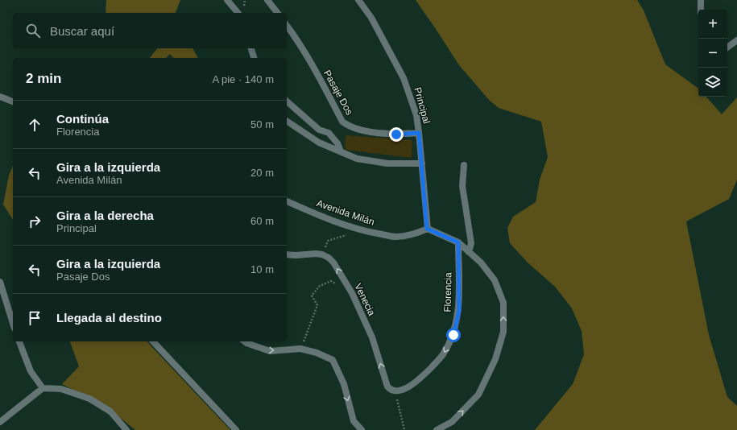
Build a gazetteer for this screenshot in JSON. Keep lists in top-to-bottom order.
{
  "streets": {
    "street": [
      "Pasaje Dos",
      "Principal",
      "Avenida Milán",
      "Florencia",
      "Venecia"
    ]
  },
  "crossings": [
    ["Pasaje Dos", "Principal"],
    ["Principal", "Avenida Milán"],
    ["Florencia", "Venecia"]
  ],
  "one_way": ["Florencia"],
  "page": {
    "map_buttons": ["+", "−"],
    "search": "Buscar aquí",
    "heading": ["2 min", "A pie · 140 m"],
    "list": [
      ["Continúa", "Florencia", "50 m"],
      ["Gira a la izquierda", "Avenida Milán", "20 m"],
      ["Gira a la derecha", "Principal", "60 m"],
      ["Gira a la izquierda", "Pasaje Dos", "10 m"],
      "Llegada al destino"
    ]
  }
}
